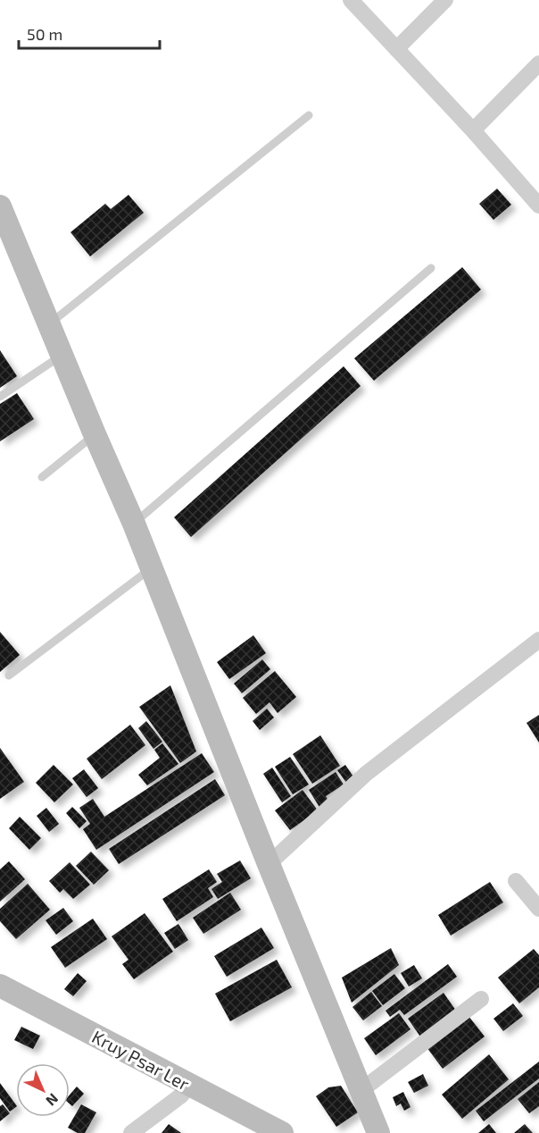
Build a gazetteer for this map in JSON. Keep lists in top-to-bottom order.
{
  "streets": {
    "street": ["Kruy Psar Ler"]
  },
  "scale_bar": "50 m",
  "north": "bottom right"
}
